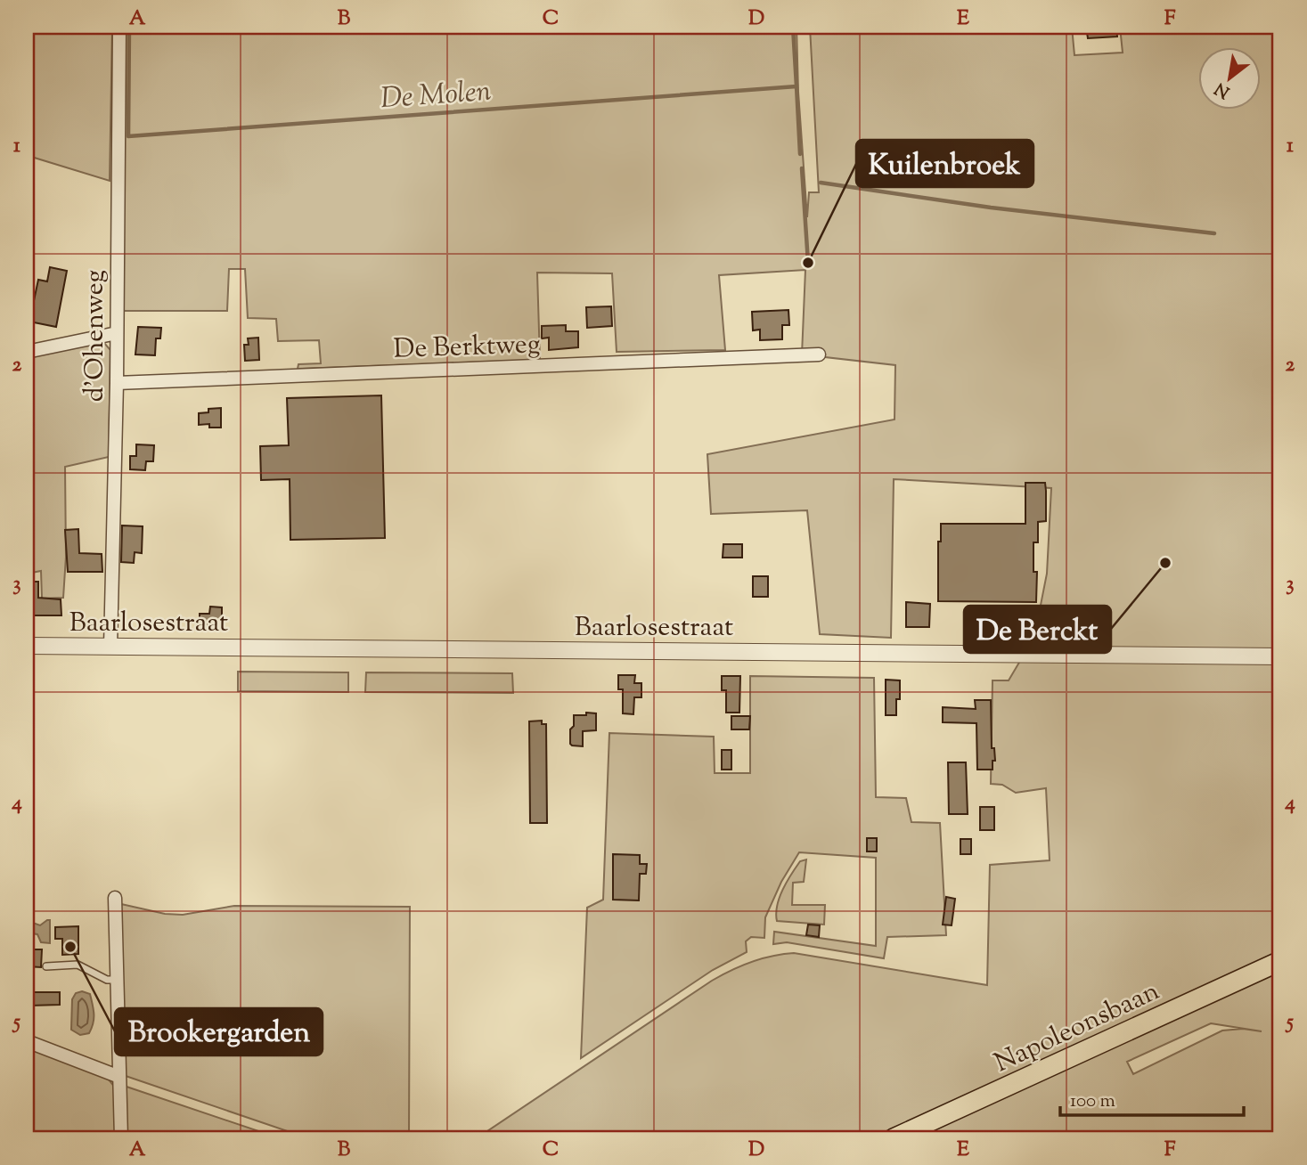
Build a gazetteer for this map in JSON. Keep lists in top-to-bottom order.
{
  "streets": {
    "main road": ["Napoleonsbaan"],
    "street": ["d'Ohenweg", "De Berktweg", "Baarlosestraat"]
  },
  "crossings": [
    ["d'Ohenweg", "De Berktweg"],
    ["d'Ohenweg", "Baarlosestraat"]
  ],
  "water": ["De Molen"],
  "places": ["Kuilenbroek", "De Berckt", "Brookergarden"],
  "scale_bar": "100 m",
  "north": "bottom left",
  "grid": {
    "columns": [
      "A",
      "B",
      "C",
      "D",
      "E",
      "F"
    ],
    "rows": [
      "1",
      "2",
      "3",
      "4",
      "5"
    ]
  }
}
